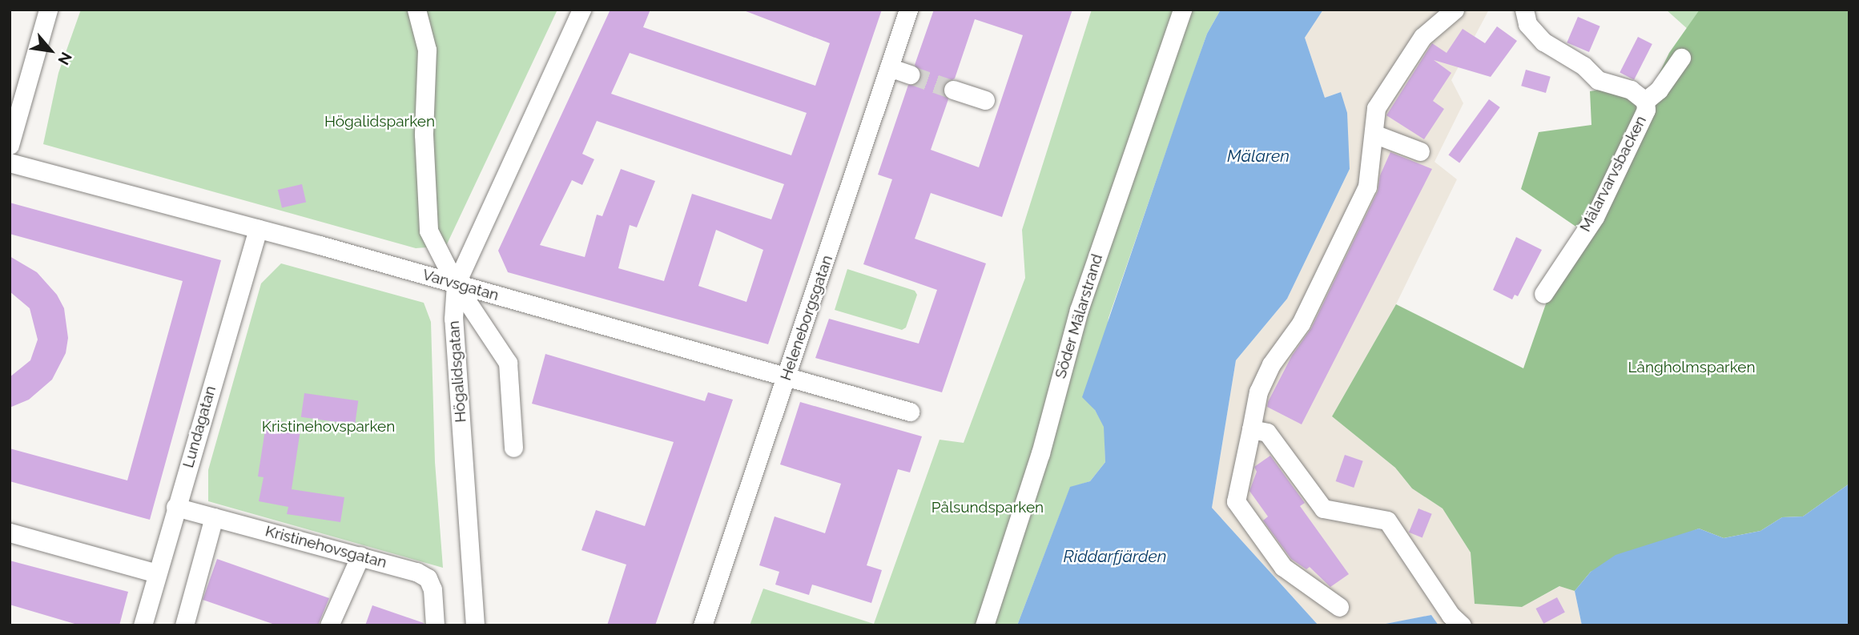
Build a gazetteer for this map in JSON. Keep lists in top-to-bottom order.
{
  "streets": {
    "street": [
      "Mälarvarvsbacken",
      "Varvsgatan",
      "Söder Mälarstrand",
      "Heleneborgsgatan",
      "Högalidsgatan",
      "Lundagatan",
      "Kristinehovsgatan"
    ]
  },
  "crossings": [
    ["Varvsgatan", "Heleneborgsgatan"],
    ["Varvsgatan", "Högalidsgatan"],
    ["Varvsgatan", "Lundagatan"],
    ["Lundagatan", "Kristinehovsgatan"]
  ],
  "water": ["Mälaren", "Riddarfjärden"],
  "parks": [
    "Högalidsparken",
    "Långholmsparken",
    "Kristinehovsparken",
    "Pålsundsparken"
  ],
  "north": "bottom right"
}
